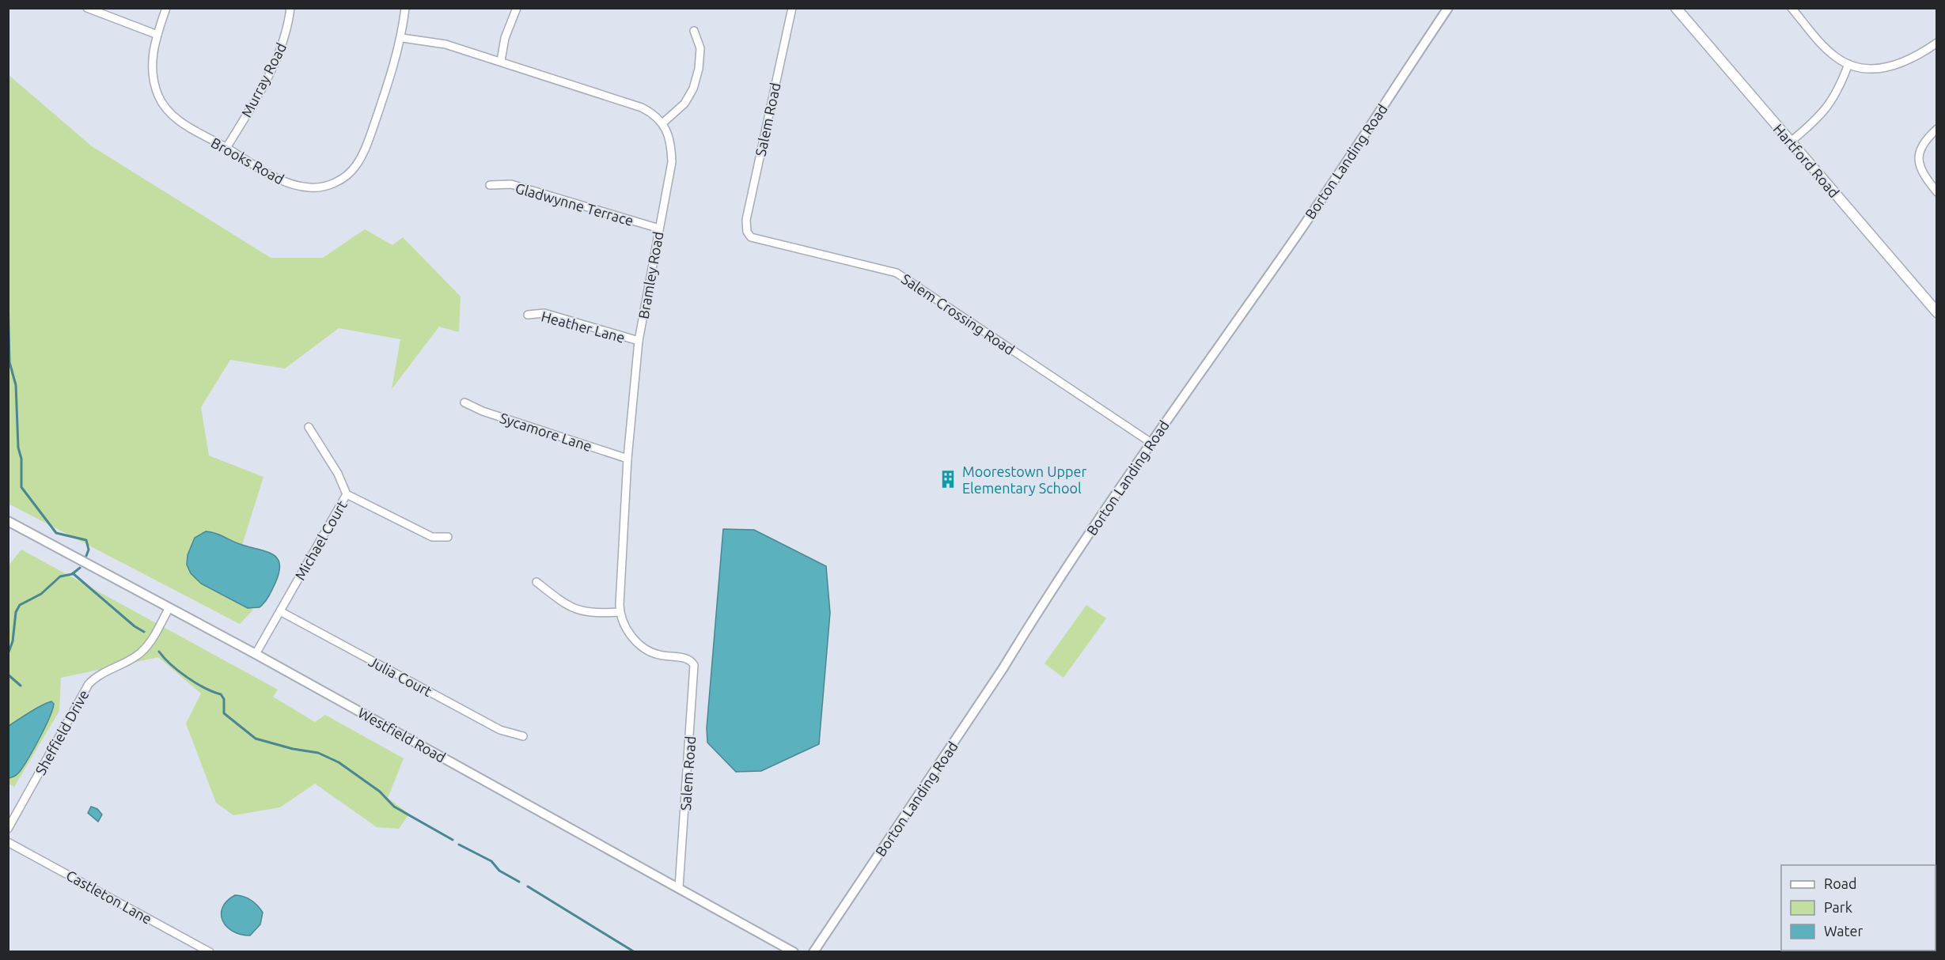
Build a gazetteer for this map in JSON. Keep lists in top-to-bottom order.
{
  "streets": {
    "main road": ["Hartford Road"],
    "street": [
      "Murray Road",
      "Salem Road",
      "Brooks Road",
      "Borton Landing Road",
      "Gladwynne Terrace",
      "Bramley Road",
      "Salem Crossing Road",
      "Heather Lane",
      "Sycamore Lane",
      "Michael Court",
      "Julia Court",
      "Sheffield Drive",
      "Westfield Road",
      "Castleton Lane"
    ]
  },
  "crossings": [
    ["Murray Road", "Brooks Road"],
    ["Salem Road", "Bramley Road"],
    ["Salem Road", "Salem Crossing Road"],
    ["Salem Road", "Westfield Road"],
    ["Brooks Road", "Bramley Road"],
    ["Borton Landing Road", "Salem Crossing Road"],
    ["Gladwynne Terrace", "Bramley Road"],
    ["Bramley Road", "Heather Lane"],
    ["Bramley Road", "Sycamore Lane"],
    ["Michael Court", "Julia Court"],
    ["Michael Court", "Westfield Road"],
    ["Sheffield Drive", "Westfield Road"]
  ],
  "places": {
    "building": ["Moorestown Upper Elementary School"]
  },
  "legend": ["Road", "Park", "Water"]
}
